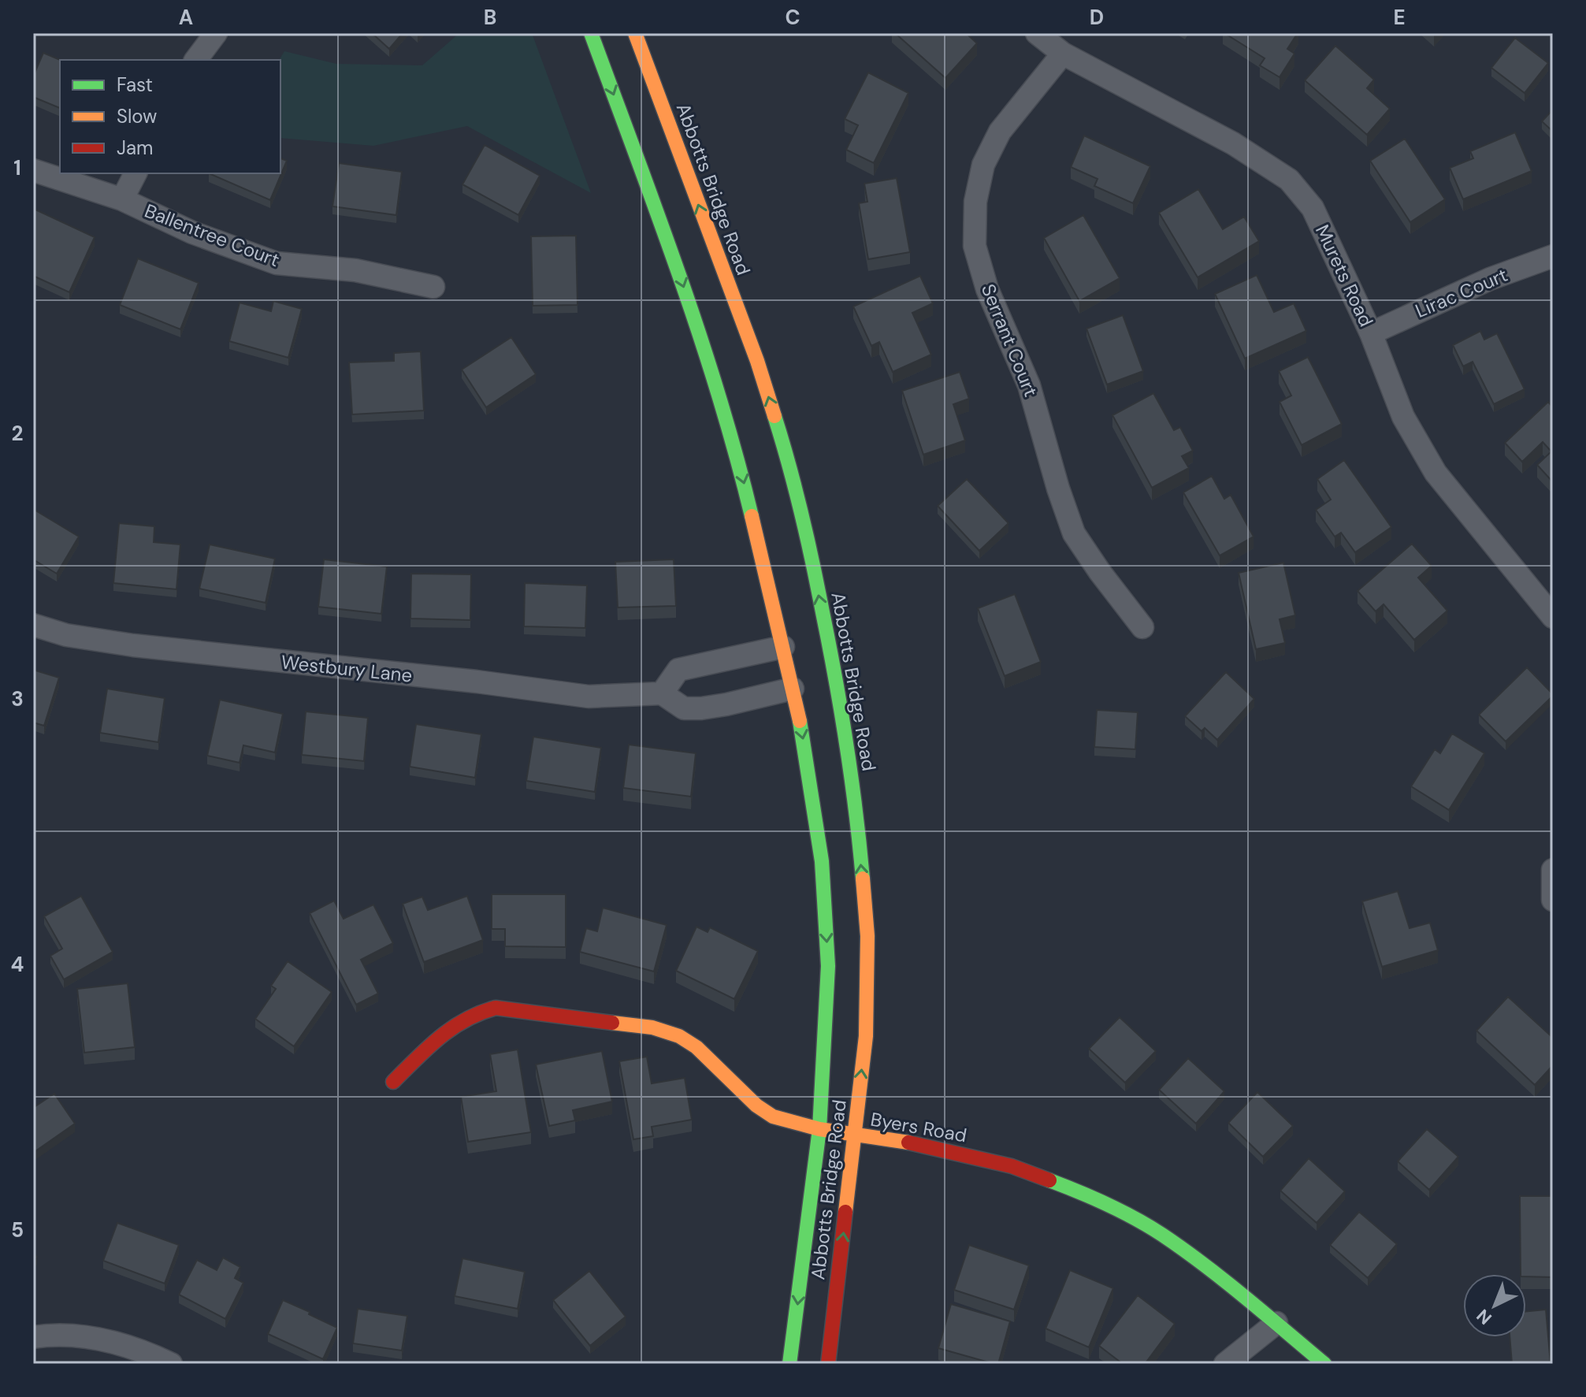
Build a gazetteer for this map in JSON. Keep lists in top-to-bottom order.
{
  "streets": {
    "main road": ["Abbotts Bridge Road", "Byers Road"],
    "street": [
      "Ballentree Court",
      "Murets Road",
      "Lirac Court",
      "Serrant Court",
      "Westbury Lane"
    ]
  },
  "crossings": [
    ["Abbotts Bridge Road", "Byers Road"],
    ["Murets Road", "Lirac Court"],
    ["Murets Road", "Serrant Court"]
  ],
  "legend": ["Fast", "Slow", "Jam"],
  "north": "bottom left",
  "grid": {
    "columns": [
      "A",
      "B",
      "C",
      "D",
      "E"
    ],
    "rows": [
      "1",
      "2",
      "3",
      "4",
      "5"
    ]
  }
}
